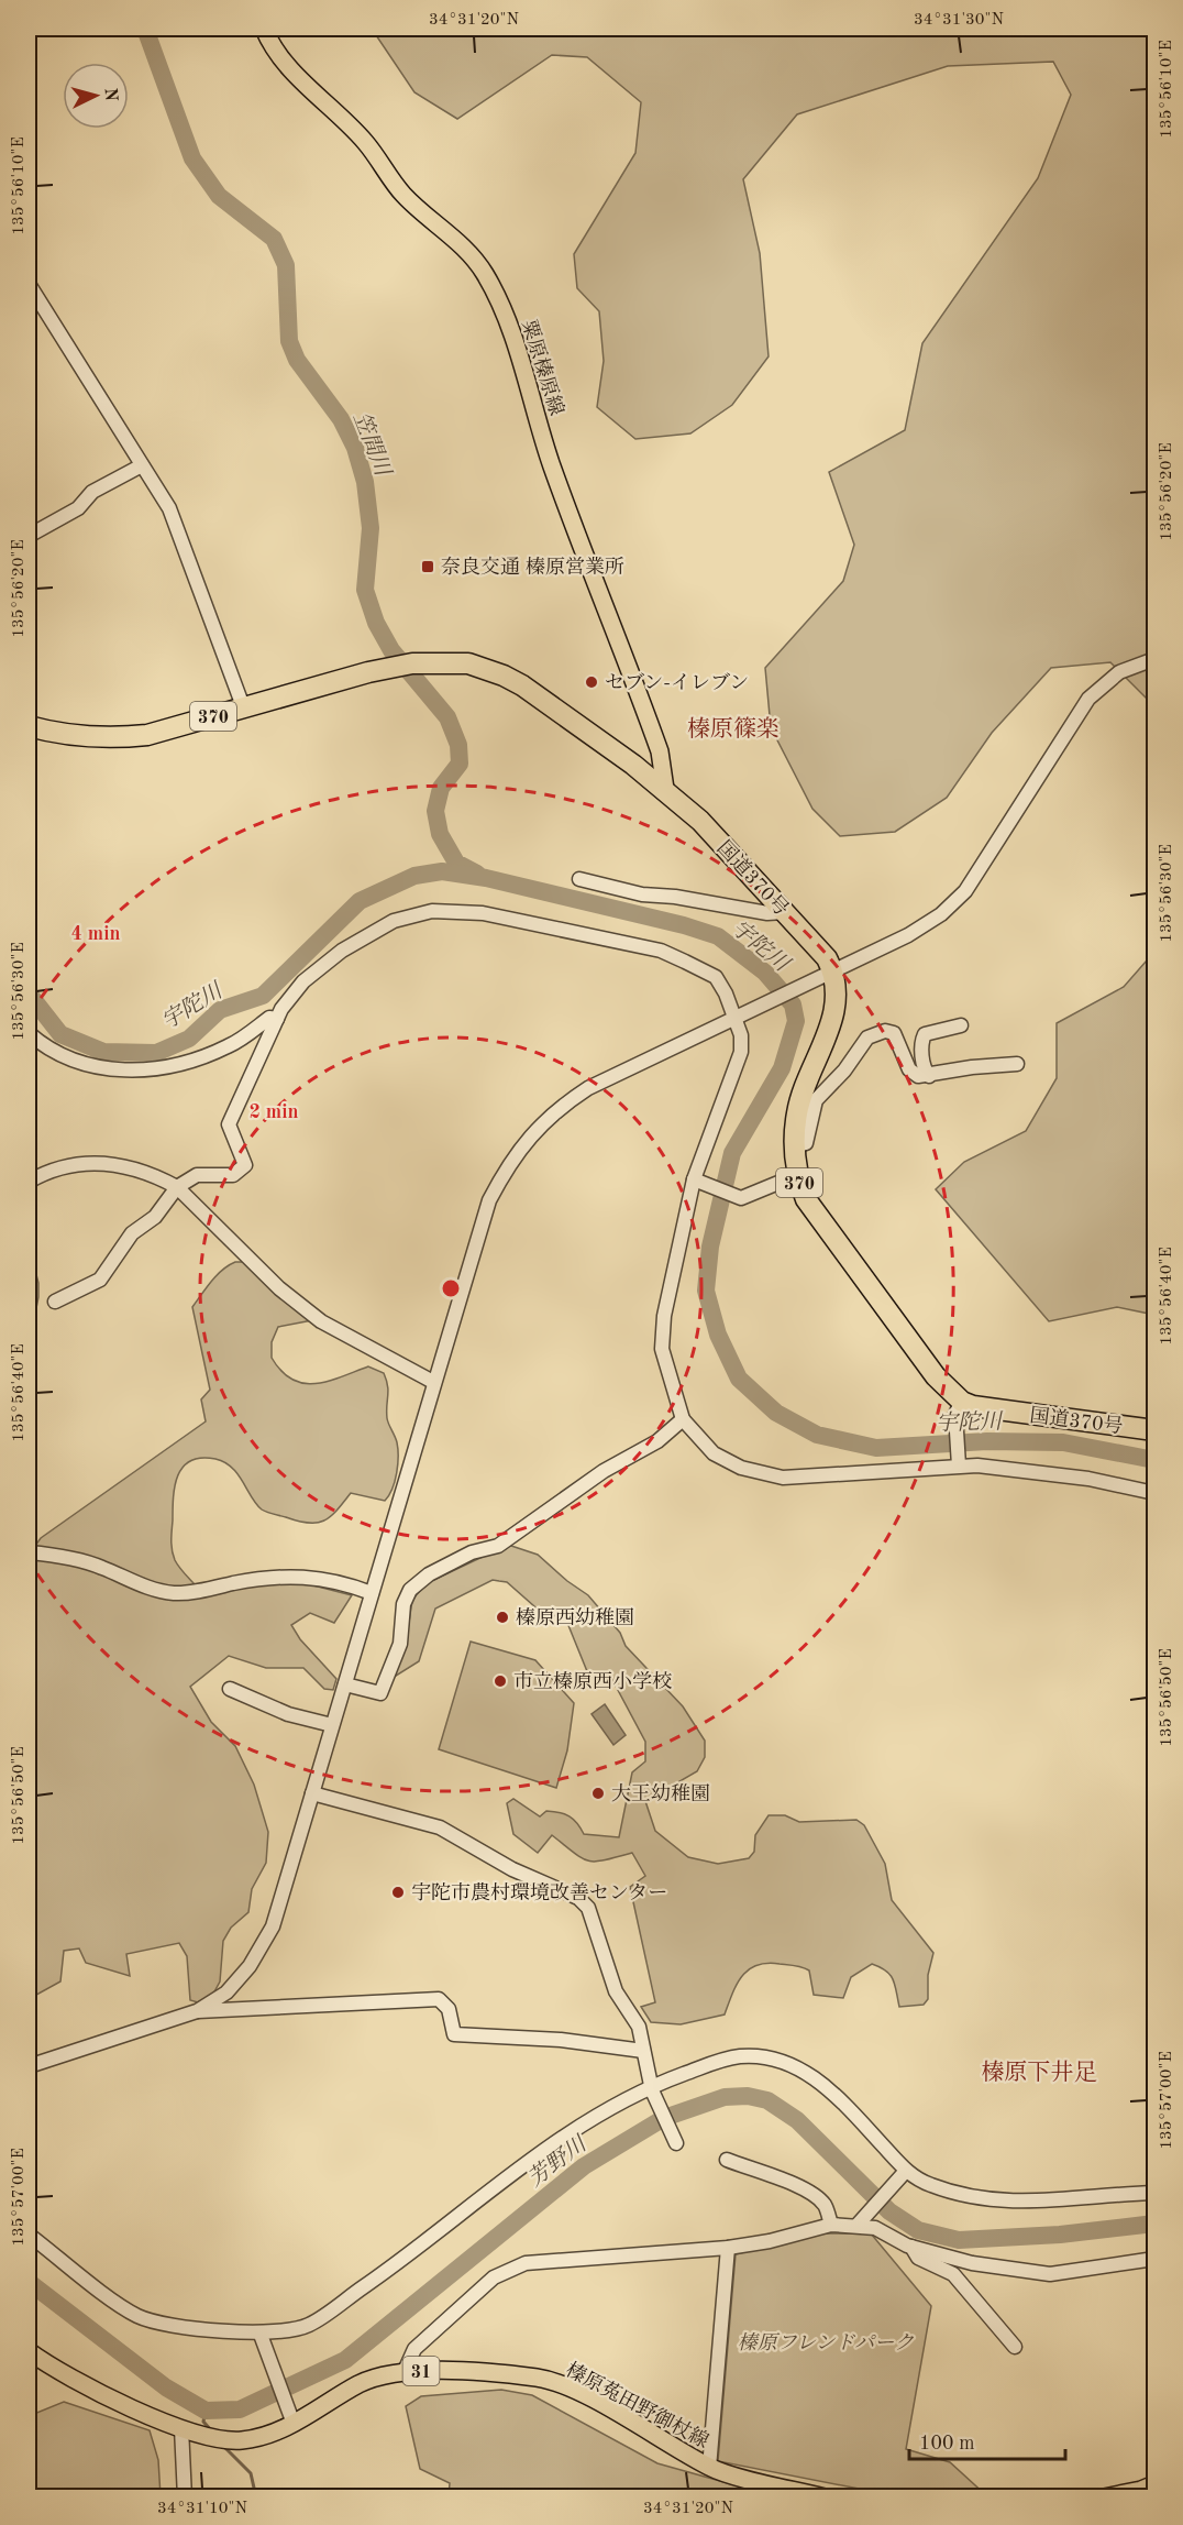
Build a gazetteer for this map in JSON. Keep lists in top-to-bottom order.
{
  "streets": {
    "highway": ["370", "国道370号"],
    "main road": ["粟原榛原線", "31", "榛原菟田野御杖線"]
  },
  "crossings": [
    ["粟原榛原線", "国道370号"]
  ],
  "districts": ["榛原篠楽", "榛原下井足"],
  "water": ["笠間川", "宇陀川", "芳野川"],
  "parks": ["榛原フレンドパーク"],
  "places": {
    "transit": ["奈良交通 榛原営業所"],
    "other": [
      "セブン-イレブン",
      "榛原西幼稚園",
      "市立榛原西小学校",
      "大王幼稚園",
      "宇陀市農村環境改善センター"
    ]
  },
  "scale_bar": "100 m",
  "north": "right",
  "coordinates": [
    "34°31'20\"N",
    "34°31'30\"N",
    "135°56'10\"E",
    "135°56'20\"E",
    "135°56'30\"E",
    "135°56'40\"E",
    "135°56'50\"E",
    "135°57'00\"E",
    "34°31'10\"N"
  ],
  "rings": ["4 min", "2 min"]
}
